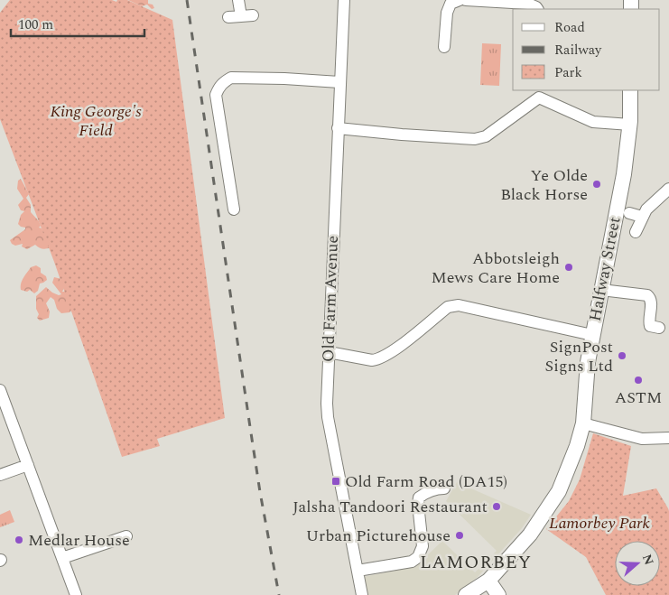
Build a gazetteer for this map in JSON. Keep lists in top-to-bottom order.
{
  "streets": {
    "main road": ["Halfway Street"],
    "street": ["Old Farm Avenue"]
  },
  "districts": ["LAMORBEY"],
  "parks": ["King George's Field", "Lamorbey Park"],
  "places": {
    "other": [
      "Ye Olde Black Horse",
      "Abbotsleigh Mews Care Home",
      "SignPost Signs Ltd",
      "ASTM",
      "Jalsha Tandoori Restaurant",
      "Urban Picturehouse",
      "Medlar House"
    ],
    "transit": ["Old Farm Road (DA15)"]
  },
  "legend": ["Road", "Railway", "Park"],
  "scale_bar": "100 m",
  "north": "right"
}
